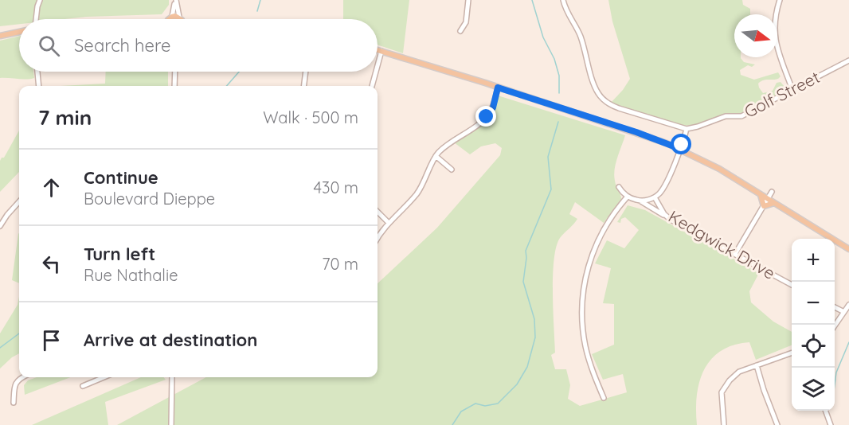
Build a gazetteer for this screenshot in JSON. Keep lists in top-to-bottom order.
{
  "streets": {
    "street": ["Golf Street", "Kedgwick Drive"]
  },
  "north": "right",
  "page": {
    "search": "Search here",
    "heading": ["7 min", "Walk · 500 m"],
    "list": [
      ["Continue", "Boulevard Dieppe", "430 m"],
      ["Turn left", "Rue Nathalie", "70 m"],
      "Arrive at destination"
    ],
    "map_buttons": ["+", "−"]
  }
}
